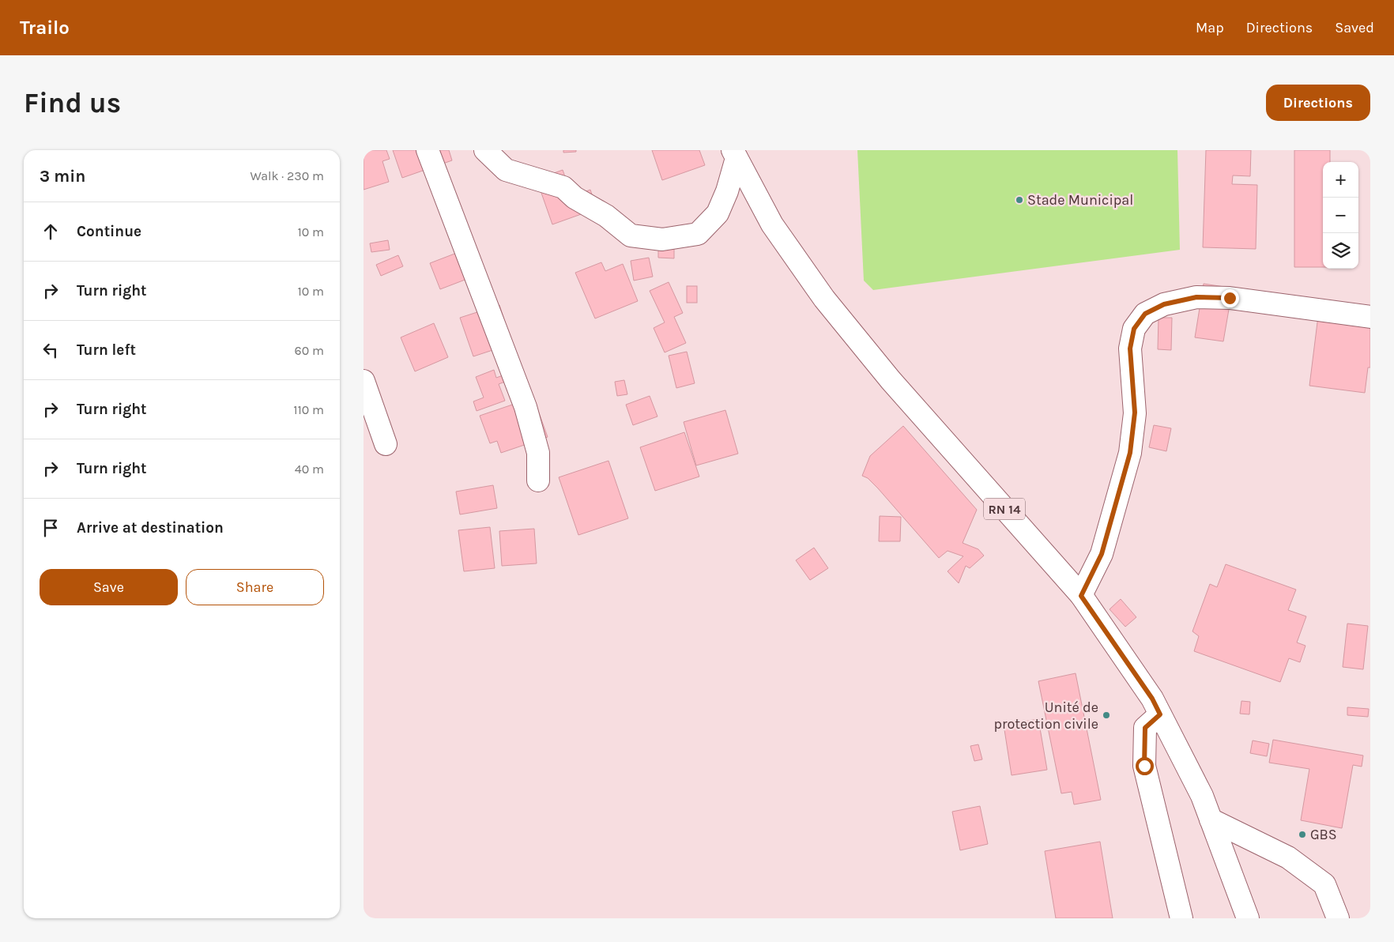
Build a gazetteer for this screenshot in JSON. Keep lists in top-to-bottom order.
{
  "streets": {
    "street": ["RN 14"]
  },
  "places": ["Stade Municipal", "Unité de protection civile", "GBS"],
  "page": {
    "header": "Trailo",
    "nav": ["Map", "Directions", "Saved"],
    "buttons": [
      "Directions",
      ["Save", "Share"]
    ],
    "title": "Find us",
    "heading": ["3 min", "Walk · 230 m"],
    "map_buttons": ["+", "−"],
    "list": [
      ["Continue", "10 m"],
      ["Turn right", "10 m"],
      ["Turn left", "60 m"],
      ["Turn right", "110 m"],
      ["Turn right", "40 m"],
      "Arrive at destination"
    ]
  }
}
